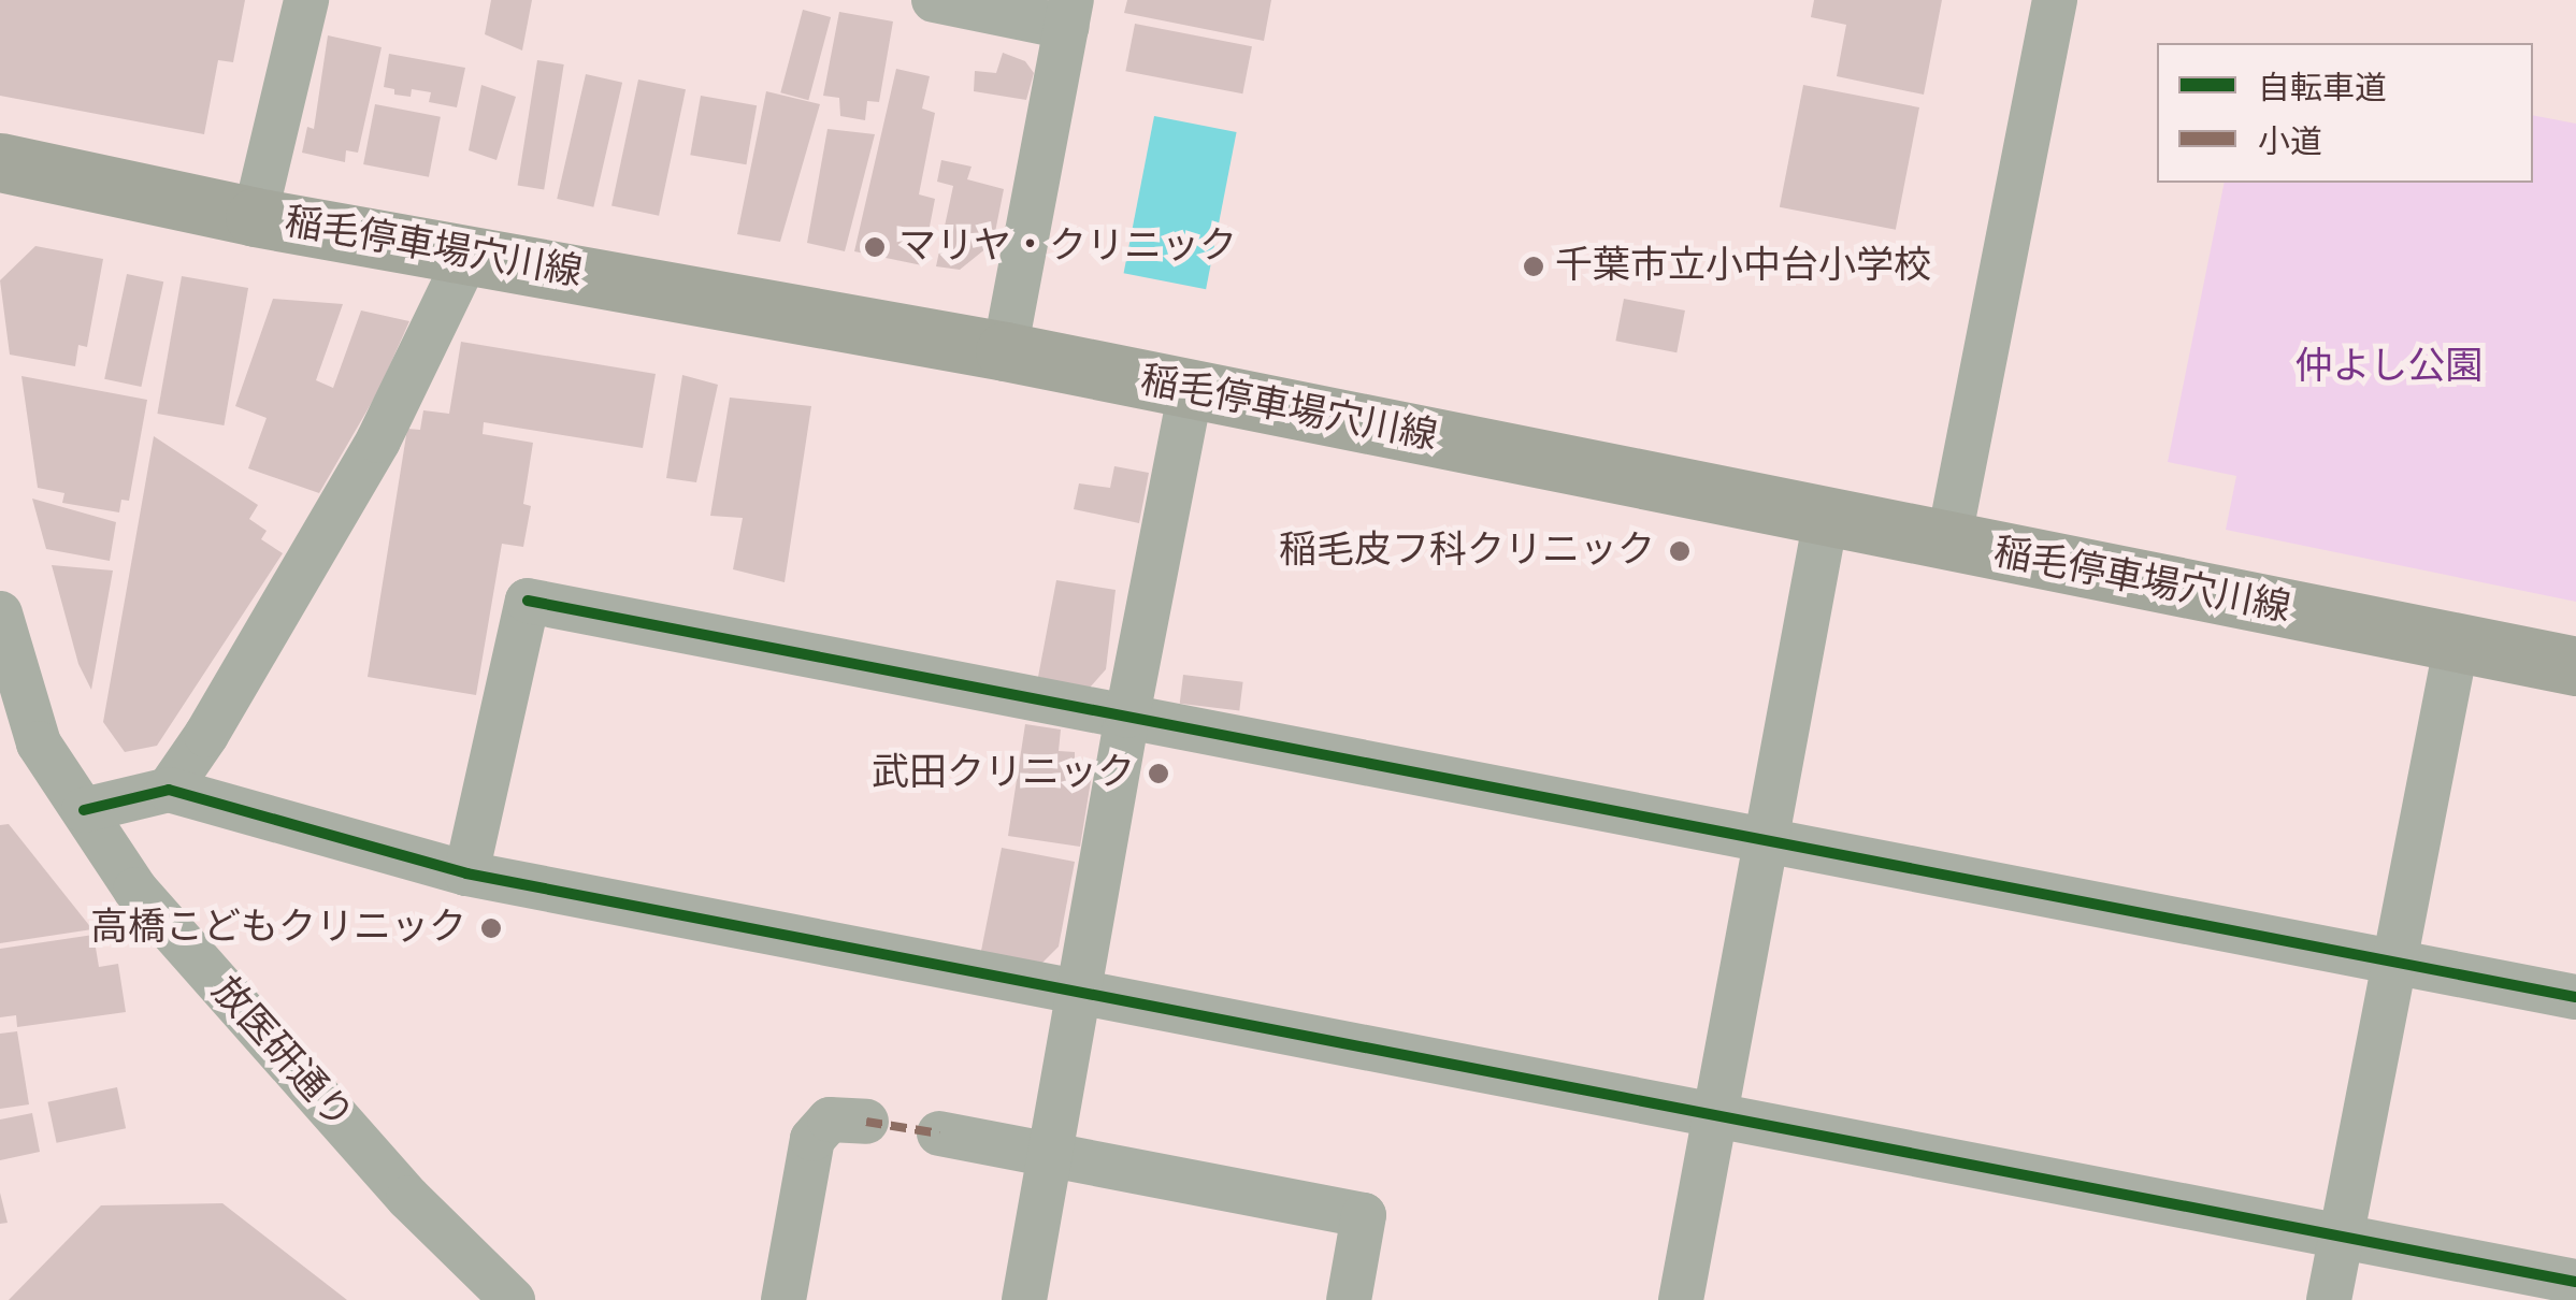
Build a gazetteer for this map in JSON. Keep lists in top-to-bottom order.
{
  "streets": {
    "main road": ["稲毛停車場穴川線"],
    "street": ["放医研通り"]
  },
  "parks": ["仲よし公園"],
  "places": [
    "マリヤ・クリニック",
    "千葉市立小中台小学校",
    "稲毛皮フ科クリニック",
    "武田クリニック",
    "高橋こどもクリニック"
  ],
  "legend": ["自転車道", "小道"]
}
